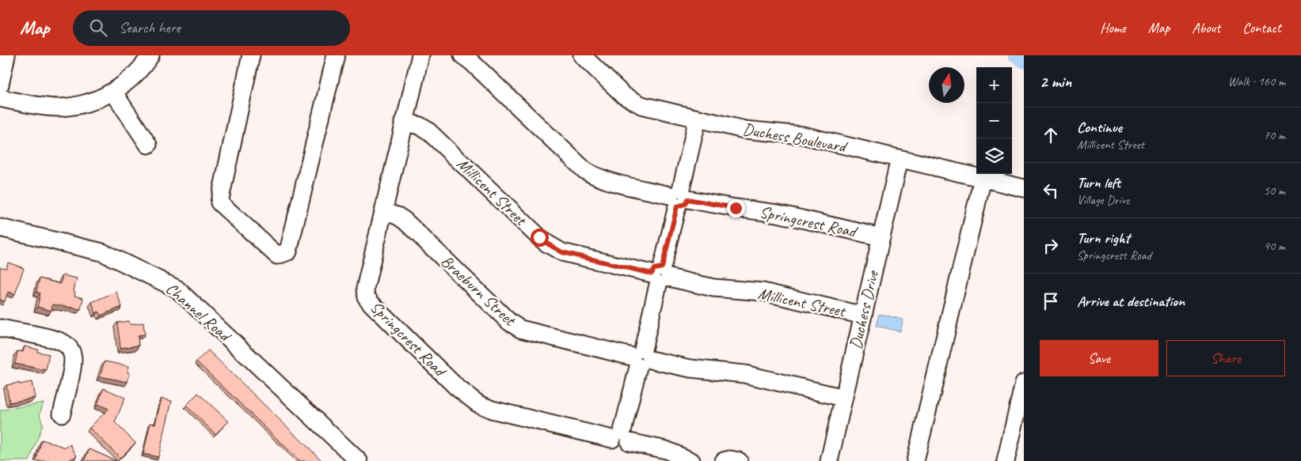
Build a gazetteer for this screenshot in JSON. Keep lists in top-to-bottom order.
{
  "streets": {
    "street": [
      "Duchess Boulevard",
      "Millicent Street",
      "Springcrest Road",
      "Braeburn Street",
      "Duchess Drive",
      "Channel Road"
    ]
  },
  "crossings": [
    ["Duchess Boulevard", "Duchess Drive"],
    ["Millicent Street", "Springcrest Road"],
    ["Millicent Street", "Duchess Drive"],
    ["Springcrest Road", "Braeburn Street"],
    ["Springcrest Road", "Duchess Drive"],
    ["Braeburn Street", "Duchess Drive"]
  ],
  "north": "top",
  "page": {
    "header": "Map",
    "search": "Search here",
    "nav": [
      "Home",
      "Map",
      "About",
      "Contact"
    ],
    "heading": ["2 min", "Walk · 160 m"],
    "map_buttons": ["+", "−"],
    "list": [
      ["Continue", "Millicent Street", "70 m"],
      ["Turn left", "Village Drive", "50 m"],
      ["Turn right", "Springcrest Road", "40 m"],
      "Arrive at destination"
    ],
    "buttons": ["Save", "Share"]
  }
}
